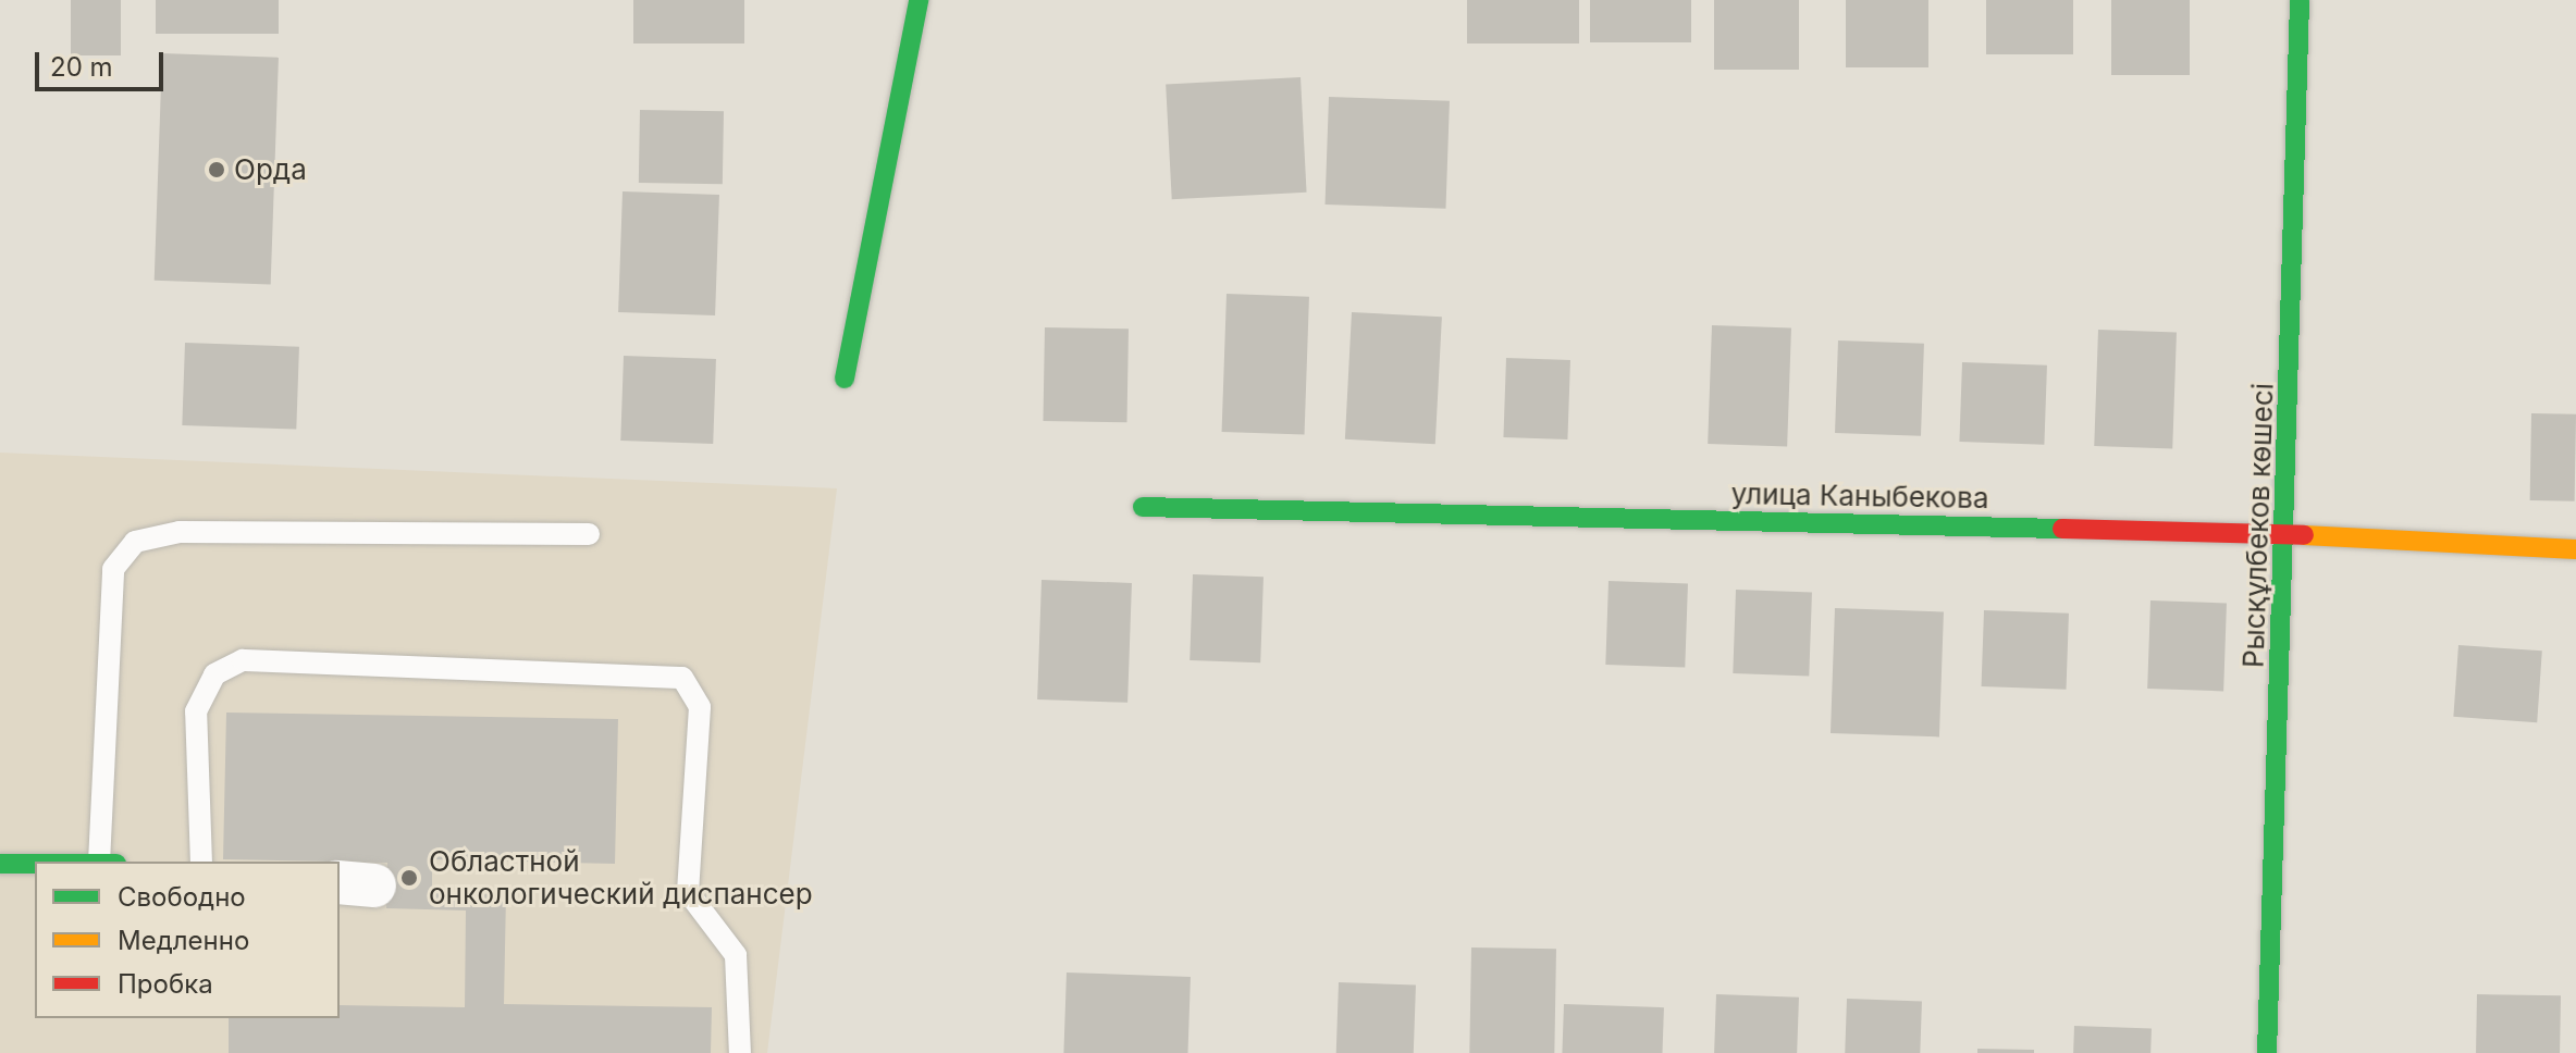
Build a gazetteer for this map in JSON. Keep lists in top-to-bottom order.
{
  "streets": {
    "street": ["улица Каныбекова", "Рысқұлбеков көшесі"]
  },
  "crossings": [
    ["улица Каныбекова", "Рысқұлбеков көшесі"]
  ],
  "places": ["Орда", "Областной онкологический диспансер"],
  "legend": ["Свободно", "Медленно", "Пробка"],
  "scale_bar": "20 m"
}
